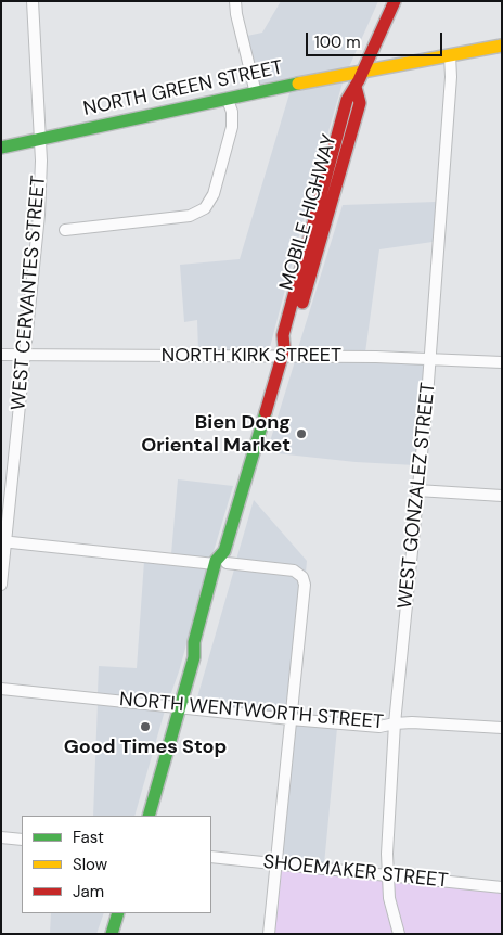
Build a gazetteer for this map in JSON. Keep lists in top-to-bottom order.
{
  "streets": {
    "main road": ["NORTH GREEN STREET", "MOBILE HIGHWAY"],
    "street": [
      "WEST CERVANTES STREET",
      "NORTH KIRK STREET",
      "WEST GONZALEZ STREET",
      "NORTH WENTWORTH STREET",
      "SHOEMAKER STREET"
    ]
  },
  "crossings": [
    ["NORTH GREEN STREET", "MOBILE HIGHWAY"],
    ["NORTH GREEN STREET", "WEST CERVANTES STREET"],
    ["NORTH GREEN STREET", "WEST GONZALEZ STREET"],
    ["MOBILE HIGHWAY", "NORTH KIRK STREET"],
    ["MOBILE HIGHWAY", "NORTH WENTWORTH STREET"],
    ["WEST CERVANTES STREET", "NORTH KIRK STREET"],
    ["NORTH KIRK STREET", "WEST GONZALEZ STREET"],
    ["WEST GONZALEZ STREET", "NORTH WENTWORTH STREET"],
    ["WEST GONZALEZ STREET", "SHOEMAKER STREET"]
  ],
  "places": ["Bien Dong Oriental Market", "Good Times Stop"],
  "legend": ["Fast", "Slow", "Jam"],
  "scale_bar": "100 m"
}
